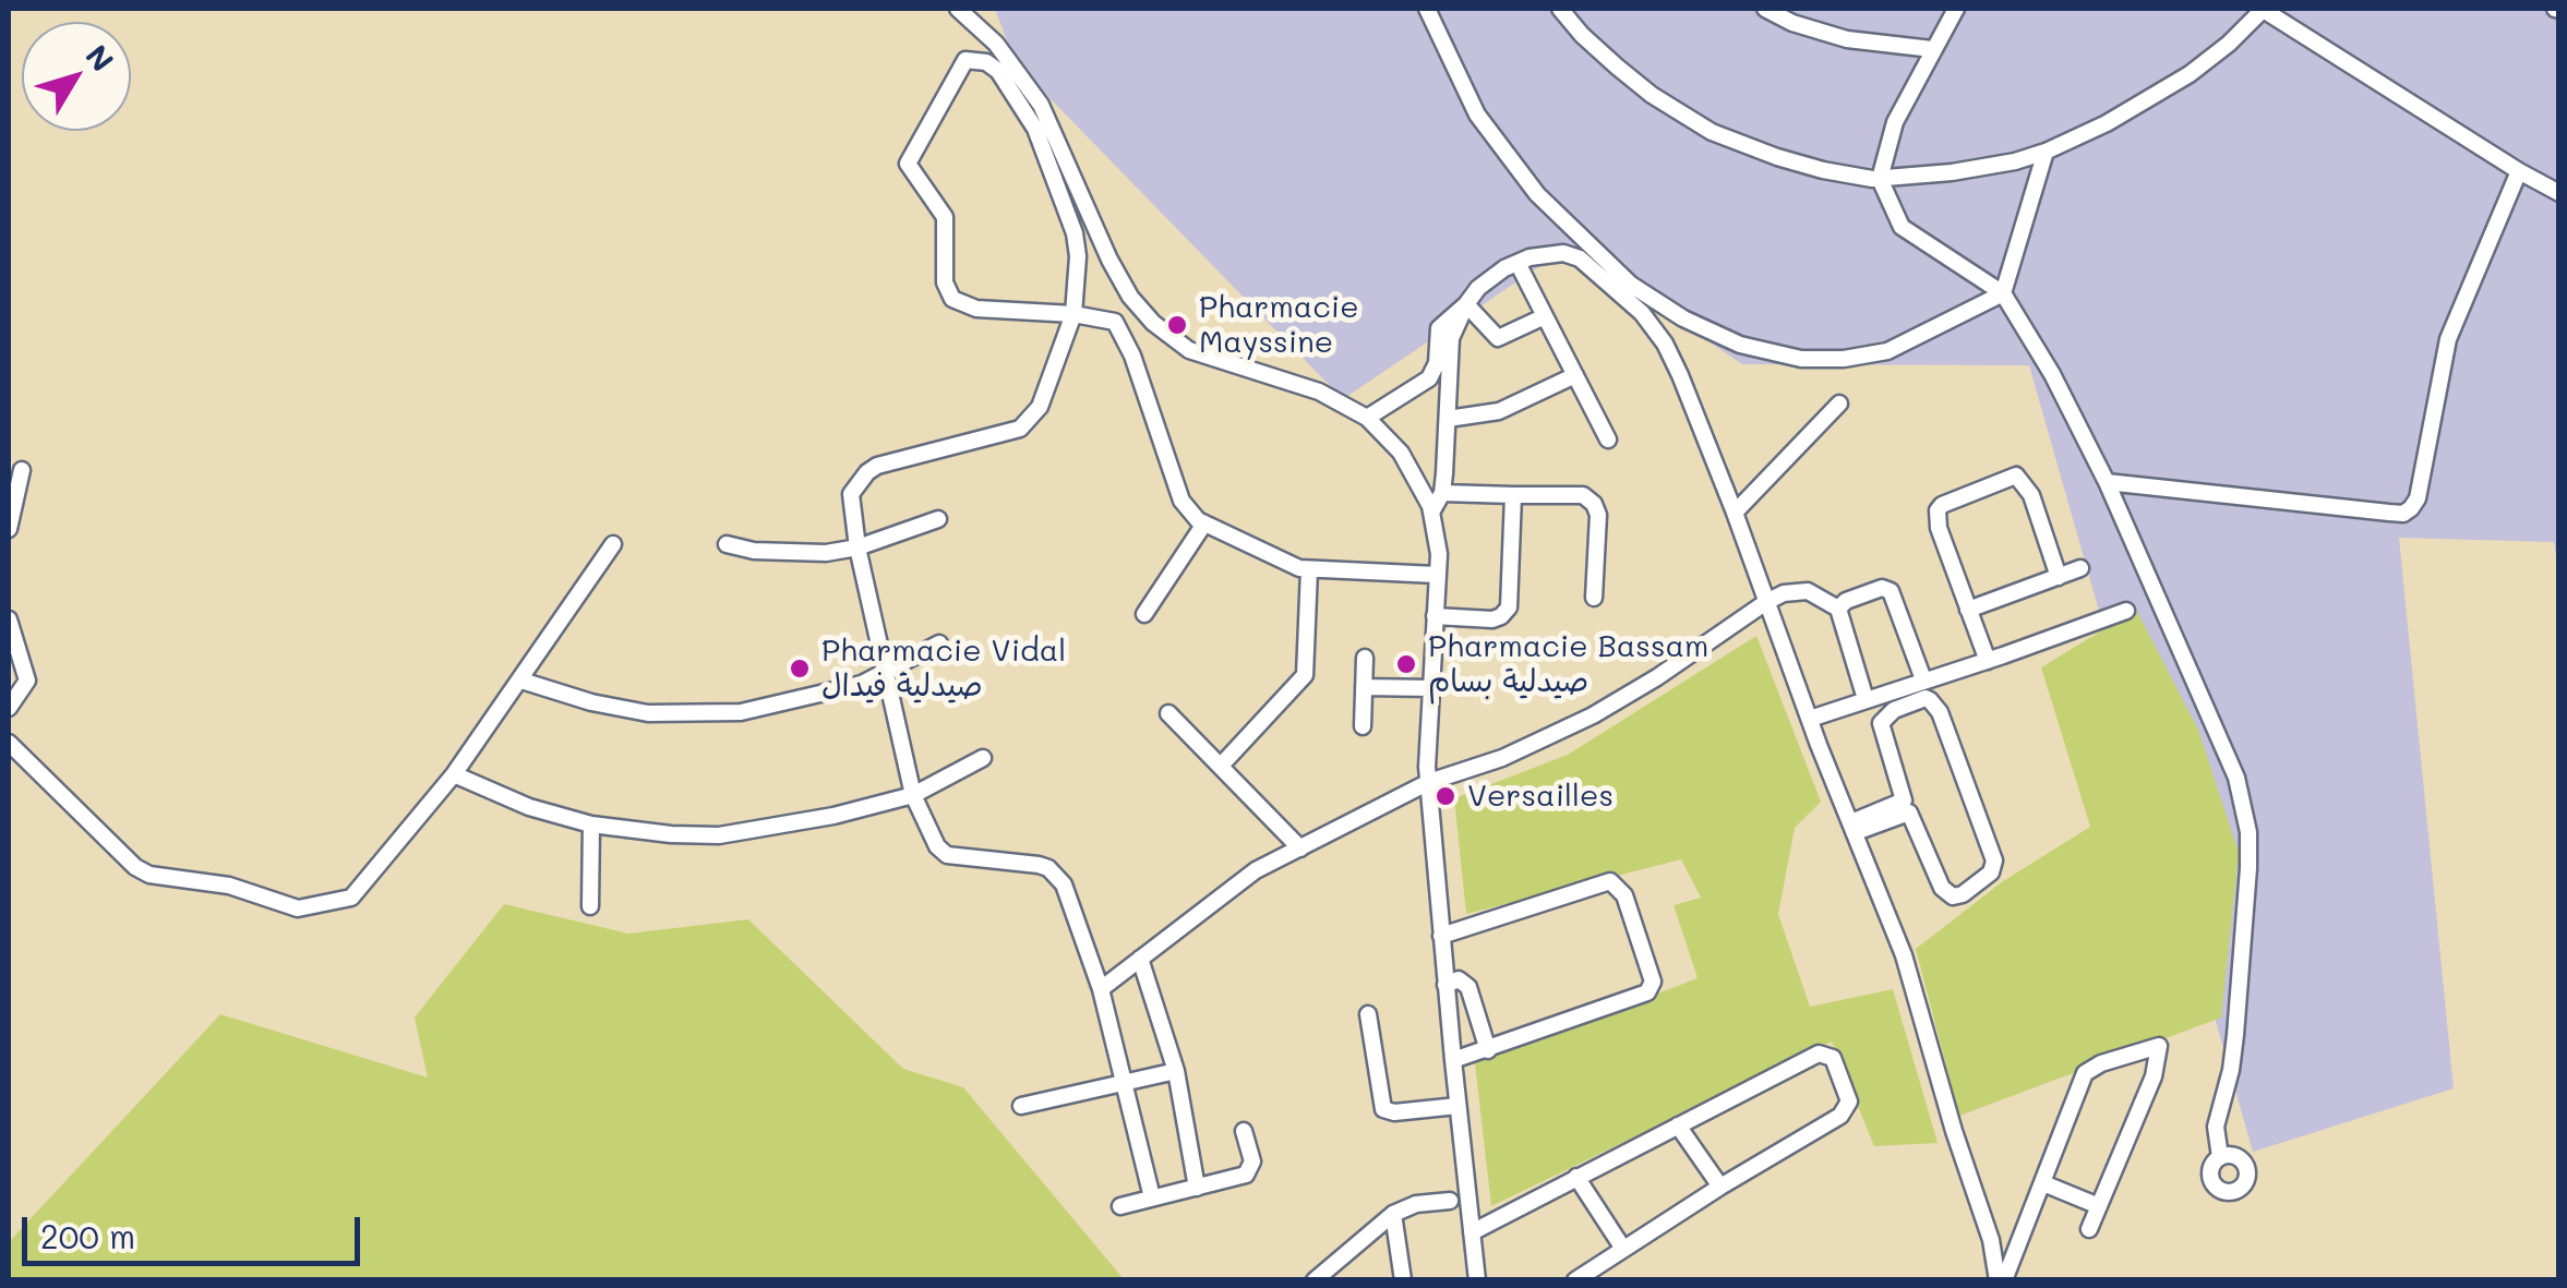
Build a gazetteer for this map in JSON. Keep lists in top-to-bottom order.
{
  "places": [
    "Pharmacie Mayssine",
    "Pharmacie Bassam صيدلية بسام",
    "Pharmacie Vidal صيدلية فيدال",
    "Versailles"
  ],
  "scale_bar": "200 m",
  "north": "top right"
}
